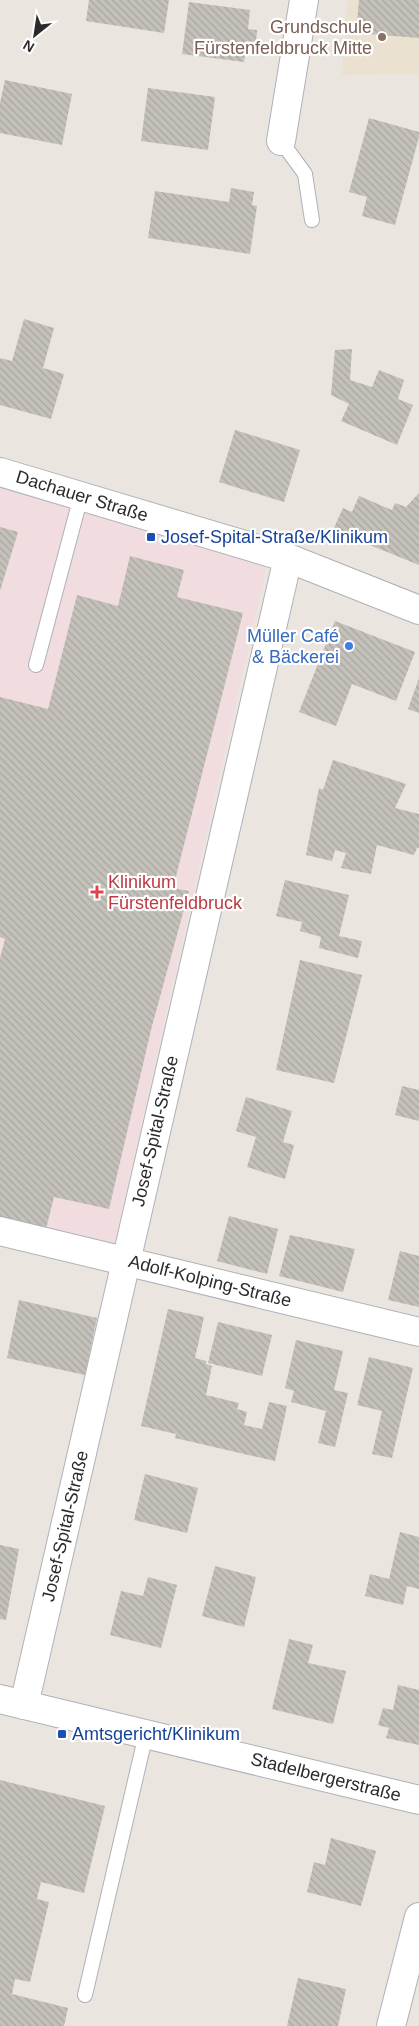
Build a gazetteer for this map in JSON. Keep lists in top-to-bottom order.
{
  "streets": {
    "street": [
      "Dachauer Straße",
      "Josef-Spital-Straße",
      "Adolf-Kolping-Straße",
      "Stadelbergerstraße"
    ]
  },
  "crossings": [
    ["Dachauer Straße", "Josef-Spital-Straße"],
    ["Josef-Spital-Straße", "Adolf-Kolping-Straße"],
    ["Josef-Spital-Straße", "Stadelbergerstraße"]
  ],
  "places": {
    "other": ["Grundschule Fürstenfeldbruck Mitte", "Müller Café & Bäckerei"],
    "transit": ["Josef-Spital-Straße/Klinikum", "Amtsgericht/Klinikum"],
    "health": ["Klinikum Fürstenfeldbruck"]
  },
  "north": "bottom left"
}
